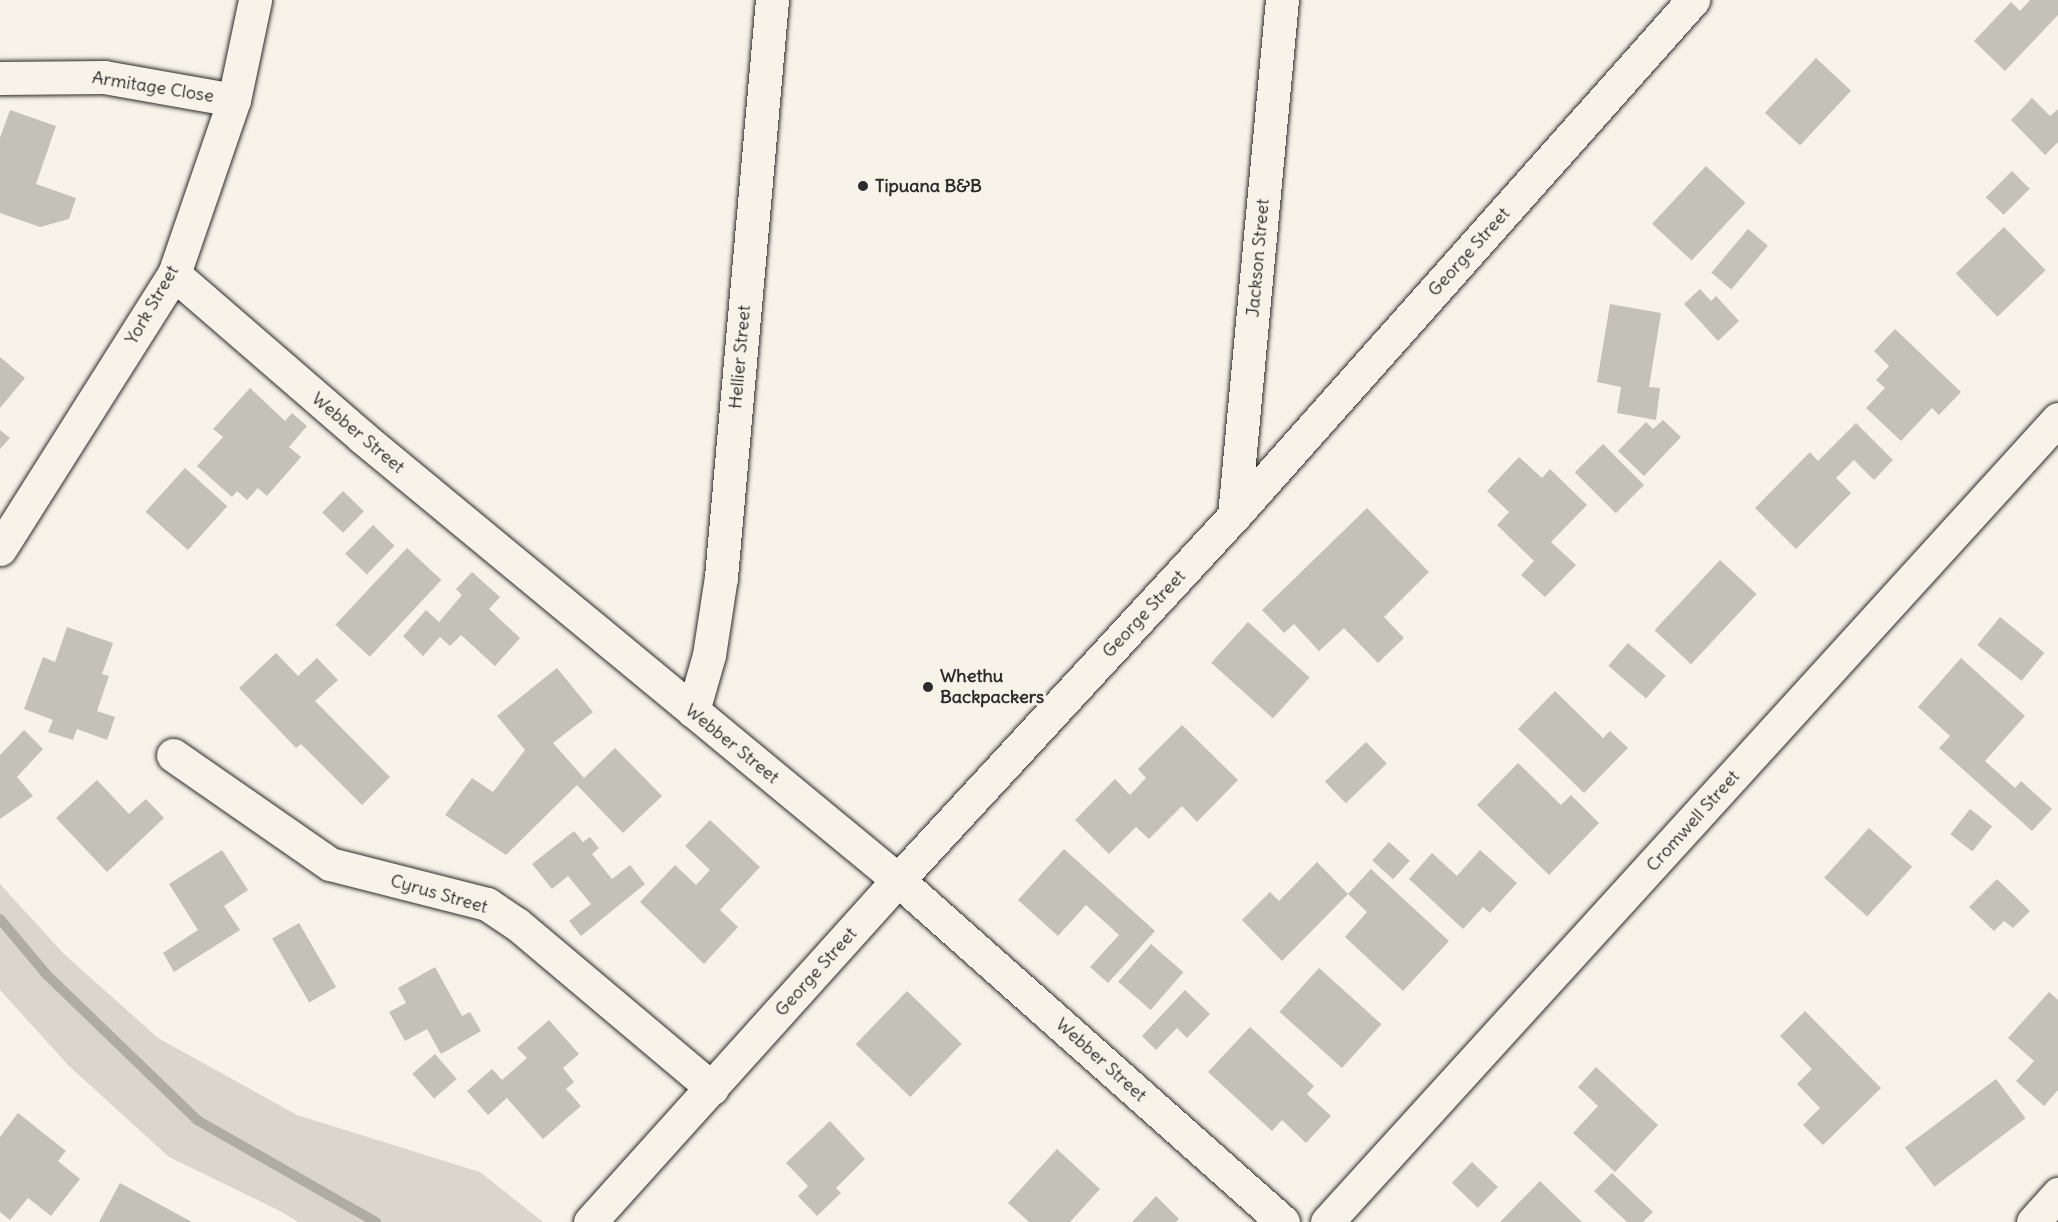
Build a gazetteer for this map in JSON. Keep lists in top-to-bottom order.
{
  "streets": {
    "street": [
      "Armitage Close",
      "George Street",
      "Jackson Street",
      "York Street",
      "Hellier Street",
      "Webber Street",
      "Cromwell Street",
      "Cyrus Street"
    ]
  },
  "crossings": [
    ["Armitage Close", "York Street"],
    ["George Street", "Jackson Street"],
    ["George Street", "Webber Street"],
    ["George Street", "Cyrus Street"],
    ["York Street", "Webber Street"],
    ["Hellier Street", "Webber Street"]
  ],
  "places": ["Tipuana B&B", "Whethu Backpackers"]
}
